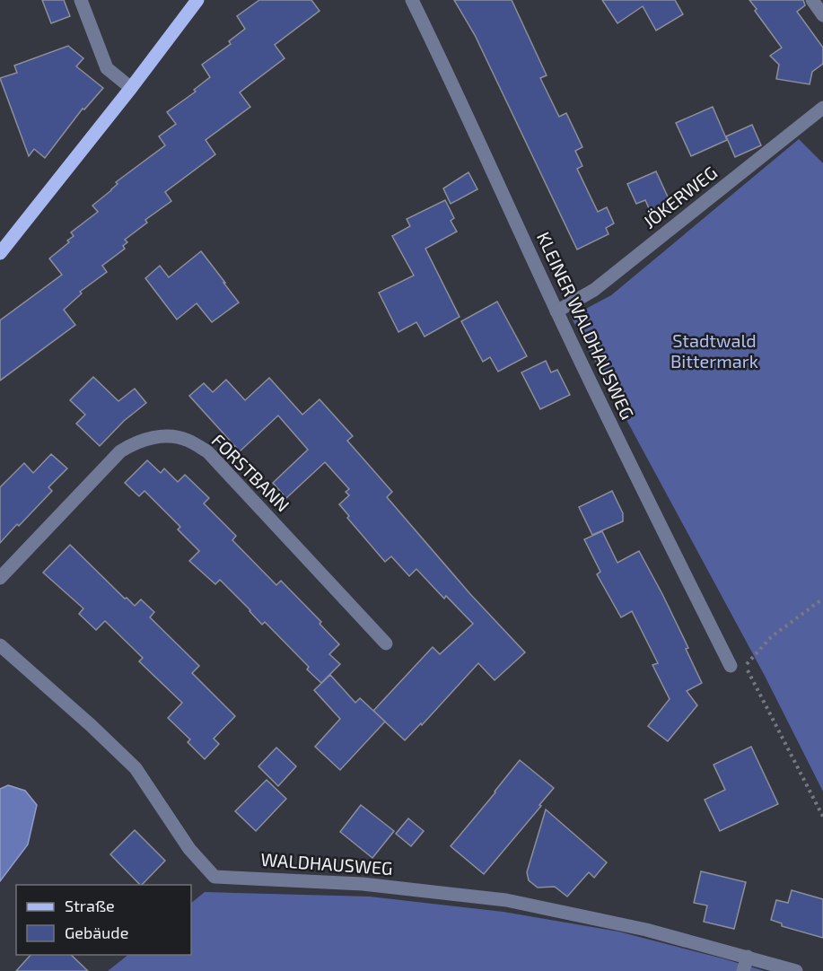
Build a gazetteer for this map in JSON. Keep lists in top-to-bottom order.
{
  "streets": {
    "street": [
      "JÖKERWEG",
      "KLEINER WALDHAUSWEG",
      "FORSTBANN",
      "WALDHAUSWEG"
    ]
  },
  "crossings": [
    ["JÖKERWEG", "KLEINER WALDHAUSWEG"]
  ],
  "parks": ["Stadtwald Bittermark"],
  "legend": ["Straße", "Gebäude"]
}
